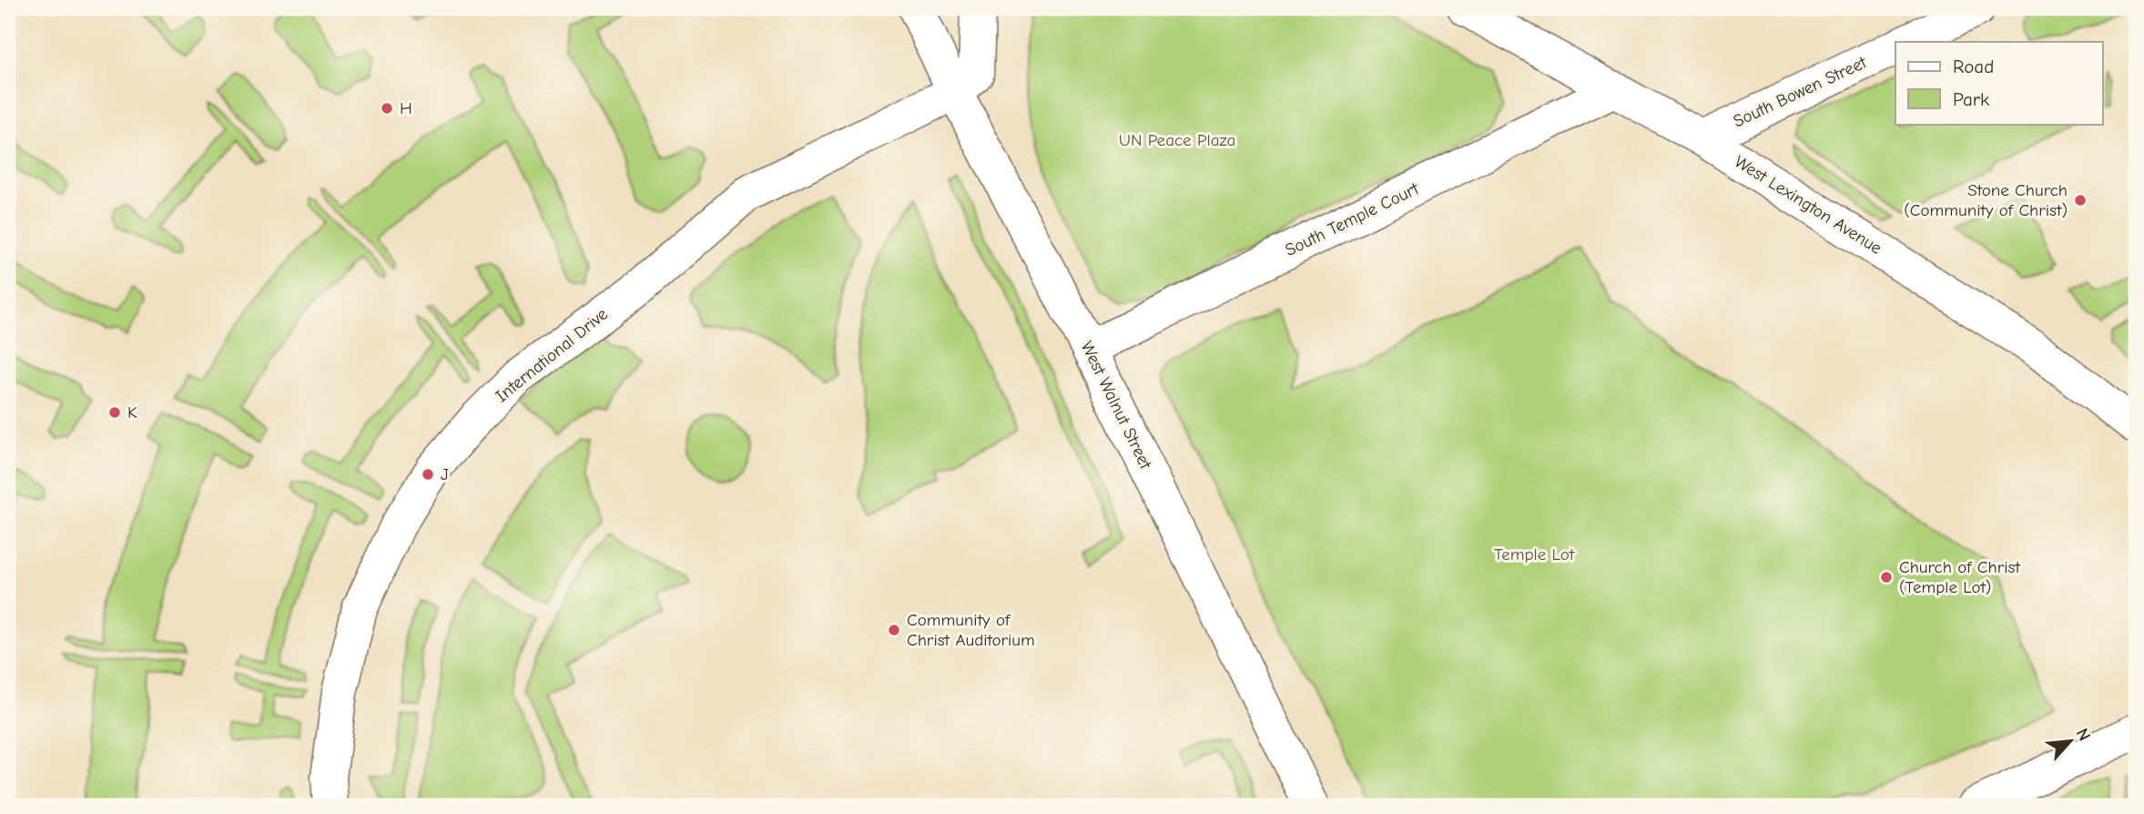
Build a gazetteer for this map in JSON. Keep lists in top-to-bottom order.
{
  "streets": {
    "street": [
      "South Bowen Street",
      "West Lexington Avenue",
      "South Temple Court",
      "International Drive",
      "West Walnut Street"
    ]
  },
  "crossings": [
    ["South Bowen Street", "West Lexington Avenue"],
    ["West Lexington Avenue", "South Temple Court"],
    ["South Temple Court", "West Walnut Street"],
    ["International Drive", "West Walnut Street"]
  ],
  "parks": ["UN Peace Plaza", "Temple Lot"],
  "places": [
    "H",
    "Stone Church (Community of Christ)",
    "K",
    "J",
    "Church of Christ (Temple Lot)",
    "Community of Christ Auditorium"
  ],
  "legend": ["Road", "Park"],
  "north": "top right"
}
